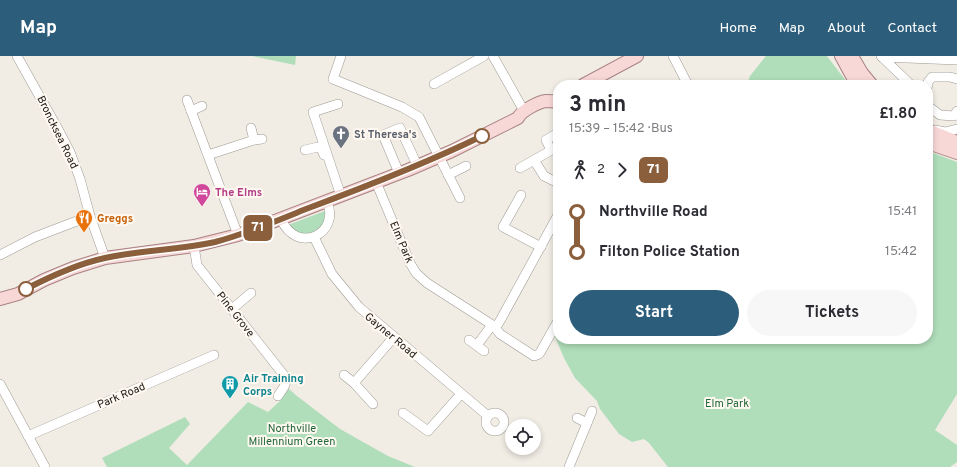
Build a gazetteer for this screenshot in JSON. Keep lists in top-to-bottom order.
{
  "streets": {
    "street": [
      "Broncksea Road",
      "Elm Park",
      "Pine Grove",
      "Gayner Road",
      "Park Road"
    ]
  },
  "parks": ["Elm Park", "Northville Millennium Green"],
  "places": {
    "church": ["St Theresa's"],
    "hotel": ["The Elms"],
    "restaurant": ["Greggs"],
    "building": ["Air Training Corps"]
  },
  "lines": ["bus line 71"],
  "page": {
    "header": "Map",
    "nav": [
      "Home",
      "Map",
      "About",
      "Contact"
    ],
    "on_map": "71",
    "heading": ["3 min", "15:39 – 15:42 · Bus", "£1.80"],
    "legs": ["2", "71"],
    "list": [
      {
        "name": "Northville Road",
        "value": "15:41"
      },
      {
        "name": "Filton Police Station",
        "value": "15:42"
      }
    ],
    "buttons": ["Start", "Tickets"]
  }
}
